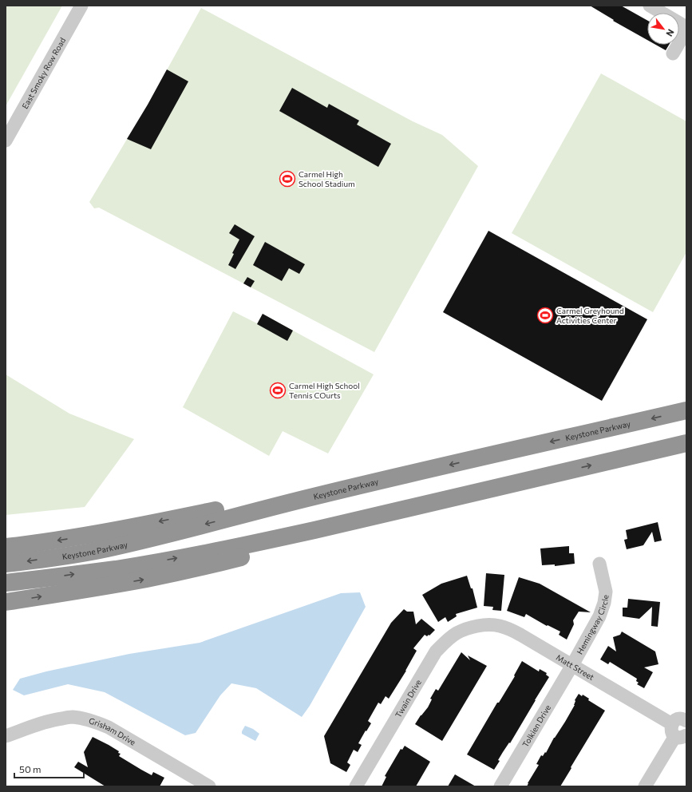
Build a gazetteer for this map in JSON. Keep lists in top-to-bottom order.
{
  "streets": {
    "highway": ["Keystone Parkway"],
    "street": [
      "East Smoky Row Road",
      "Hemingway Circle",
      "Matt Street",
      "Twain Drive",
      "Tolkien Drive",
      "Grisham Drive"
    ]
  },
  "crossings": [
    ["Hemingway Circle", "Matt Street"],
    ["Hemingway Circle", "Tolkien Drive"],
    ["Matt Street", "Twain Drive"],
    ["Matt Street", "Tolkien Drive"]
  ],
  "places": {
    "sports": ["Carmel High School Stadium", "Carmel Greyhound Activities Center", "Carmel High School Tennis COurts"]
  },
  "scale_bar": "50 m",
  "north": "bottom right"
}
